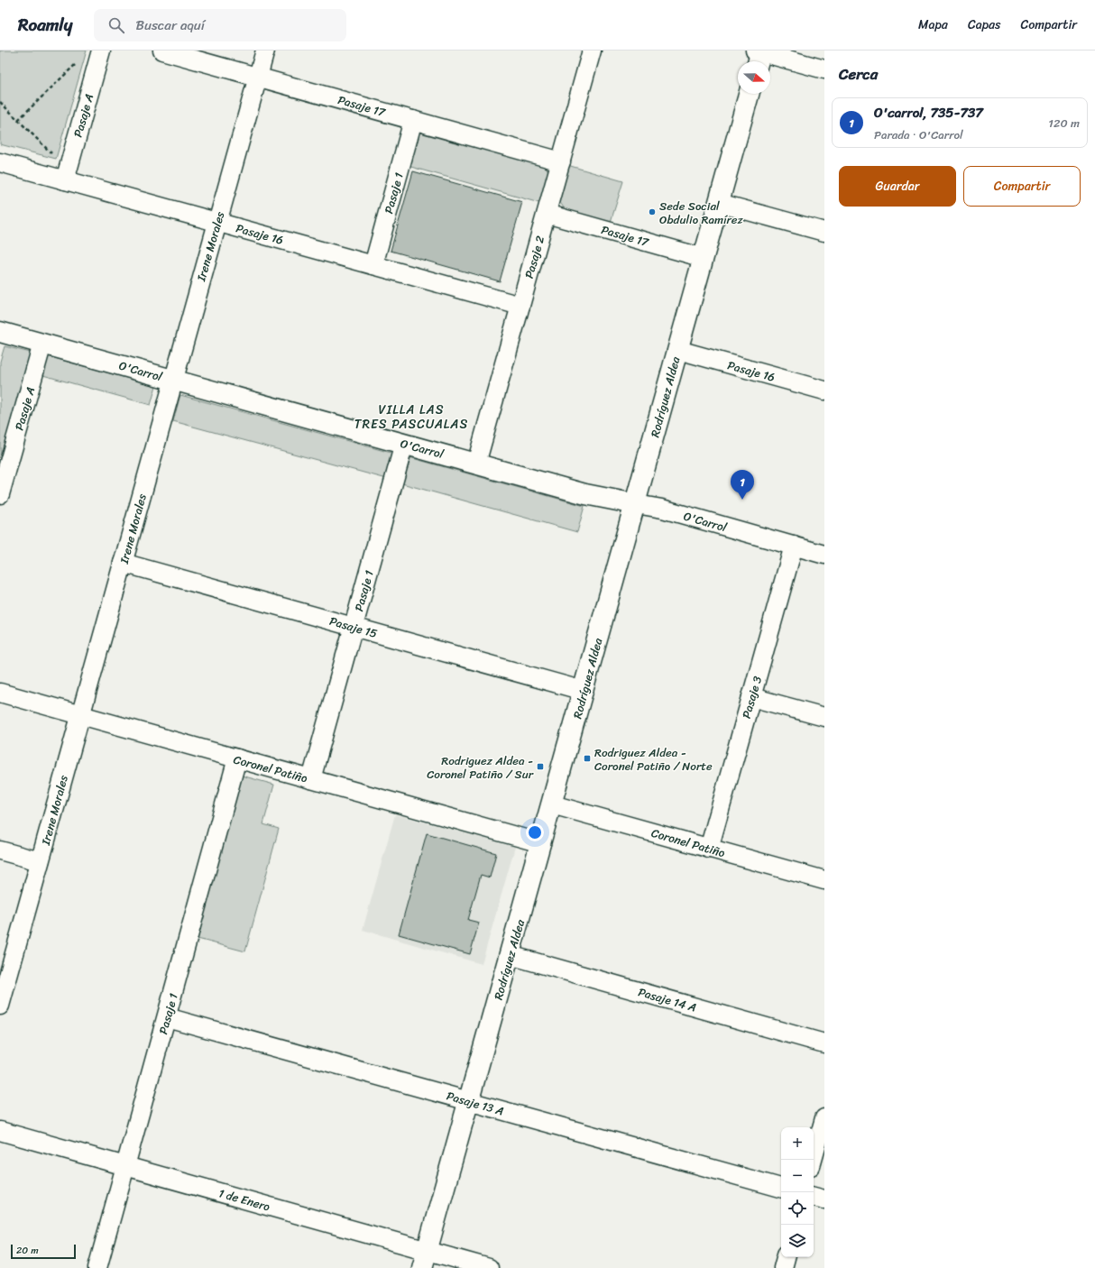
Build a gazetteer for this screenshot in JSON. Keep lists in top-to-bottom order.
{
  "streets": {
    "main road": ["O'Carrol", "Rodríguez Aldea"],
    "street": [
      "Pasaje 17",
      "Pasaje A",
      "Pasaje 1",
      "Pasaje 16",
      "Irene Morales",
      "Pasaje 2",
      "Pasaje 15",
      "Pasaje 3",
      "Coronel Patiño",
      "Pasaje 14 A",
      "Pasaje 13 A",
      "1 de Enero"
    ]
  },
  "crossings": [
    ["Pasaje 17", "Pasaje 1"],
    ["Pasaje 17", "Irene Morales"],
    ["Pasaje 17", "Pasaje 2"],
    ["Pasaje 17", "Rodríguez Aldea"],
    ["Pasaje A", "Pasaje 16"],
    ["Pasaje A", "O'Carrol"],
    ["Pasaje 1", "Pasaje 16"],
    ["Pasaje 1", "O'Carrol"],
    ["Pasaje 1", "Pasaje 15"],
    ["Pasaje 1", "Coronel Patiño"],
    ["Pasaje 1", "Pasaje 13 A"],
    ["Pasaje 1", "1 de Enero"],
    ["Pasaje 16", "Irene Morales"],
    ["Pasaje 16", "Pasaje 2"],
    ["Pasaje 16", "Rodríguez Aldea"],
    ["Irene Morales", "O'Carrol"],
    ["Irene Morales", "Pasaje 15"],
    ["Irene Morales", "Coronel Patiño"],
    ["Pasaje 2", "O'Carrol"],
    ["O'Carrol", "Rodríguez Aldea"],
    ["O'Carrol", "Pasaje 3"],
    ["Rodríguez Aldea", "Pasaje 15"],
    ["Rodríguez Aldea", "Coronel Patiño"],
    ["Rodríguez Aldea", "Pasaje 14 A"],
    ["Rodríguez Aldea", "Pasaje 13 A"],
    ["Rodríguez Aldea", "1 de Enero"],
    ["Pasaje 3", "Coronel Patiño"]
  ],
  "districts": ["VILLA LAS TRES PASCUALAS"],
  "places": {
    "other": ["Sede Social Obdulio Ramírez"],
    "transit": ["Rodriguez Aldea - Coronel Patiño / Norte", "Rodriguez Aldea - Coronel Patiño / Sur"]
  },
  "scale_bar": "20 m",
  "north": "right",
  "page": {
    "header": "Roamly",
    "search": "Buscar aquí",
    "nav": ["Mapa", "Capas", "Compartir"],
    "heading": "Cerca",
    "list": [
      {
        "mark": "1",
        "name": "O'carrol, 735-737",
        "note": "Parada · O'Carrol",
        "value": "120 m"
      }
    ],
    "buttons": ["Guardar", "Compartir"],
    "pins": "1",
    "map_buttons": ["+", "−"],
    "scale": "20 m"
  }
}
